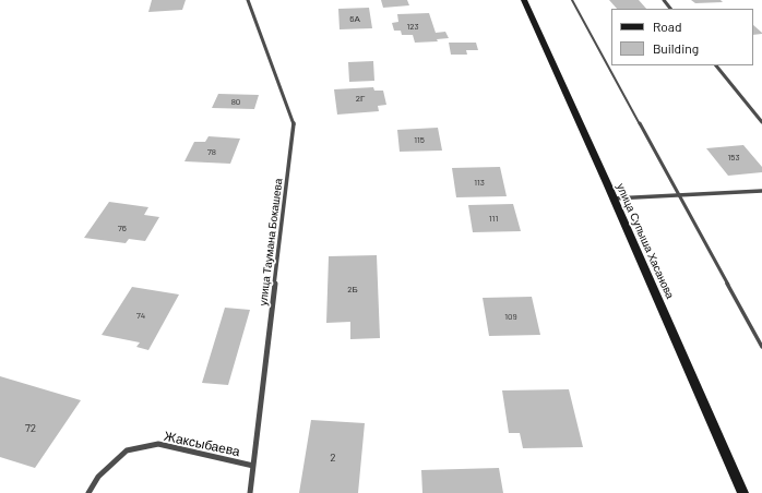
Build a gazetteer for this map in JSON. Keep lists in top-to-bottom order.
{
  "streets": {
    "street": ["улица Супыша Хасанова", "улица Таумана Бокашева", "Жаксыбаева"]
  },
  "crossings": [
    ["улица Таумана Бокашева", "Жаксыбаева"]
  ],
  "house_numbers": [
    "6А",
    "123",
    "2Г",
    "80",
    "115",
    "78",
    "153",
    "113",
    "111",
    "76",
    "2Б",
    "74",
    "109",
    "72",
    "2"
  ],
  "legend": ["Road", "Building"]
}
